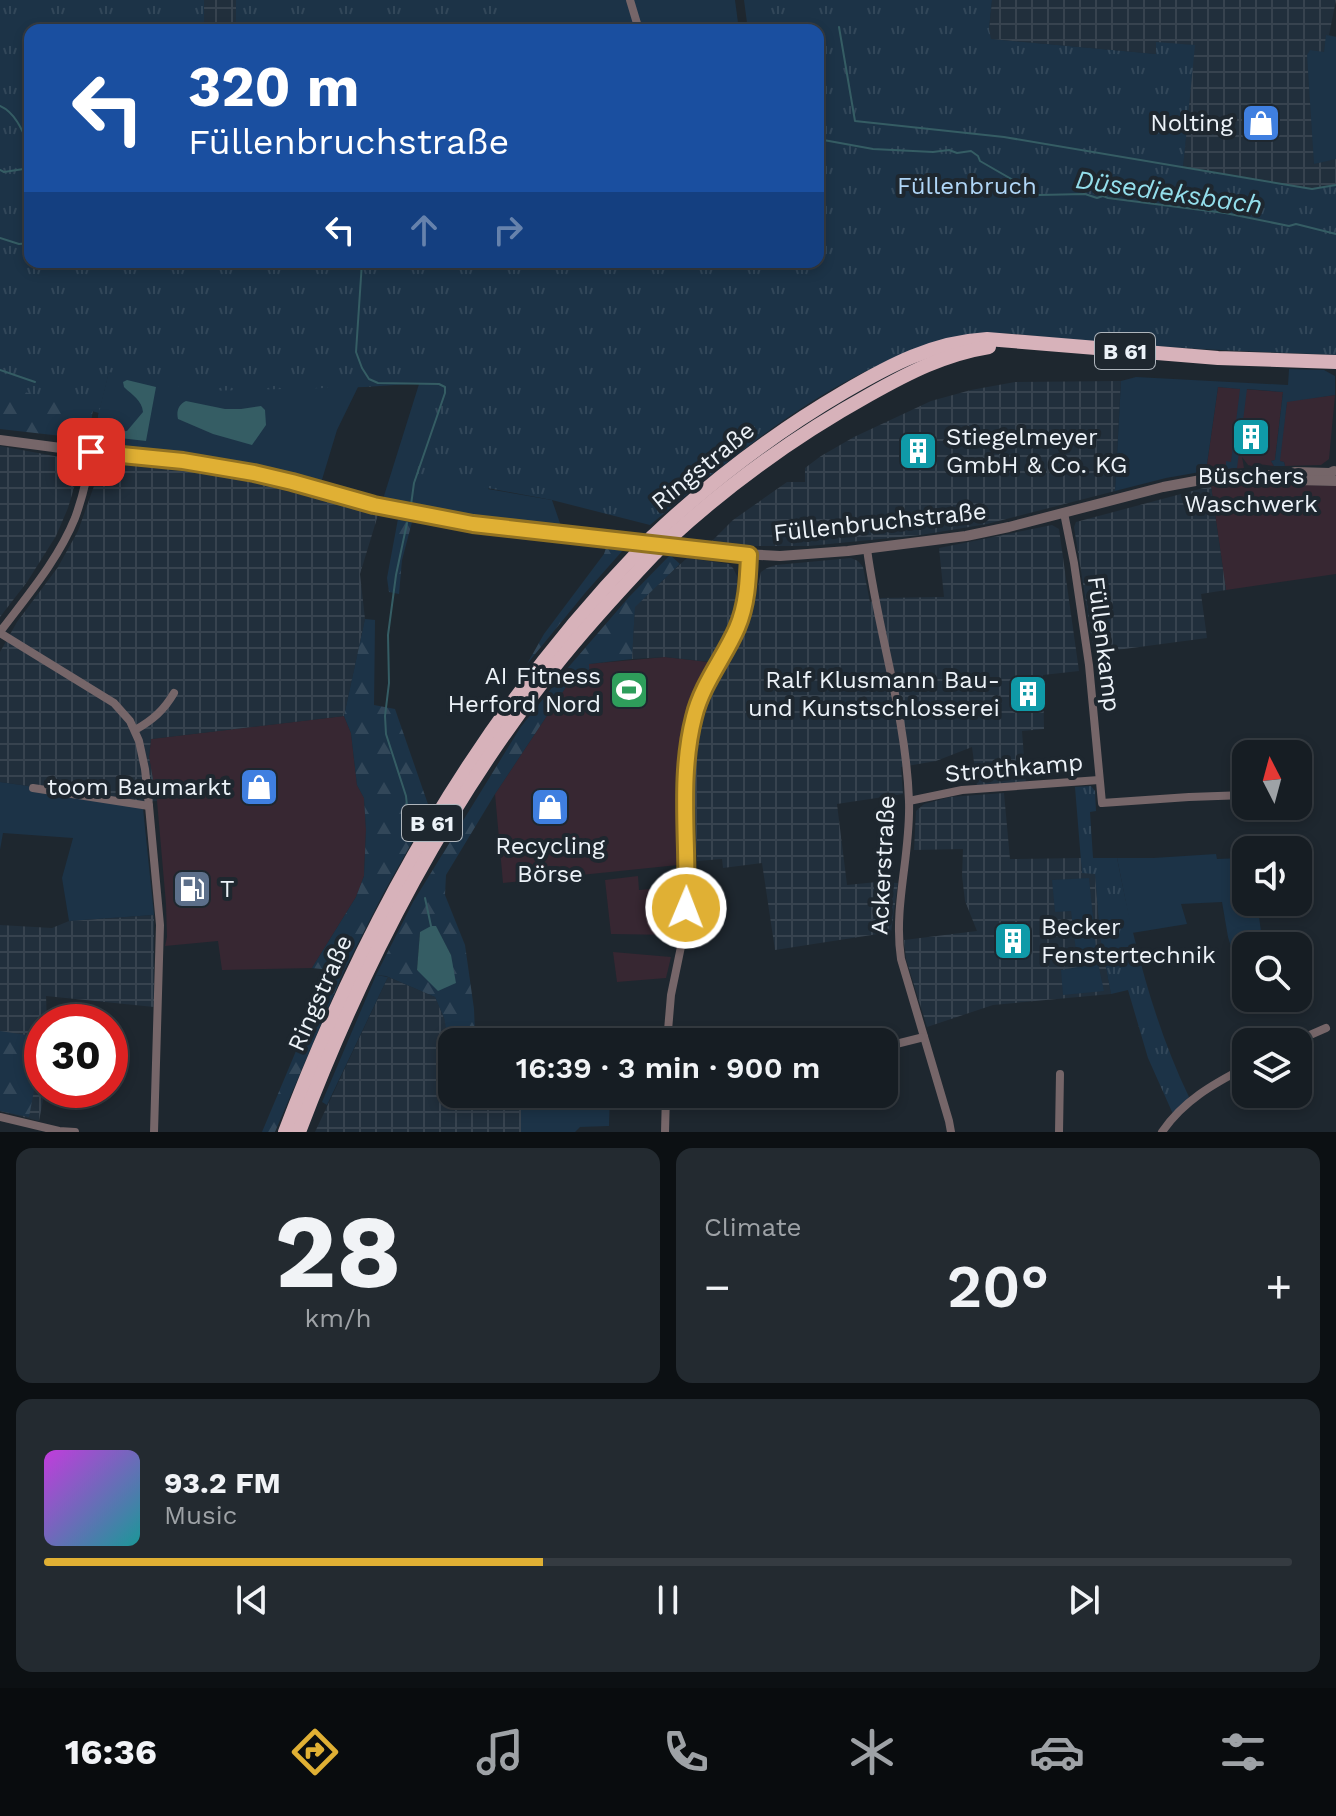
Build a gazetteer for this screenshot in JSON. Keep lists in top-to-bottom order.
{
  "streets": {
    "highway": ["B 61", "Ringstraße"],
    "street": [
      "Füllenbruchstraße",
      "Füllenkamp",
      "Strothkamp",
      "Ackerstraße"
    ]
  },
  "crossings": [
    ["Füllenbruchstraße", "Füllenkamp"],
    ["Füllenbruchstraße", "Ackerstraße"],
    ["Füllenkamp", "Strothkamp"],
    ["Strothkamp", "Ackerstraße"]
  ],
  "water": ["Düsedieksbach"],
  "parks": ["Füllenbruch"],
  "places": {
    "shop": ["Nolting", "toom Baumarkt", "Recycling Börse"],
    "building": [
      "Büschers Waschwerk",
      "Stiegelmeyer GmbH & Co. KG",
      "Ralf Klusmann Bau- und Kunstschlosserei",
      "Becker Fenstertechnik"
    ],
    "sports": ["AI Fitness Herford Nord"],
    "fuel station": ["T"]
  },
  "north": "top",
  "page": {
    "turn": ["320 m", "Füllenbruchstraße"],
    "limit": "30",
    "trip": "16:39 · 3 min · 900 m",
    "tile": [
      ["28", "km/h"],
      "Climate"
    ],
    "heat": ["−", "20°", "+"],
    "song": ["93.2 FM", "Music"],
    "tabs": "16:36"
  }
}
